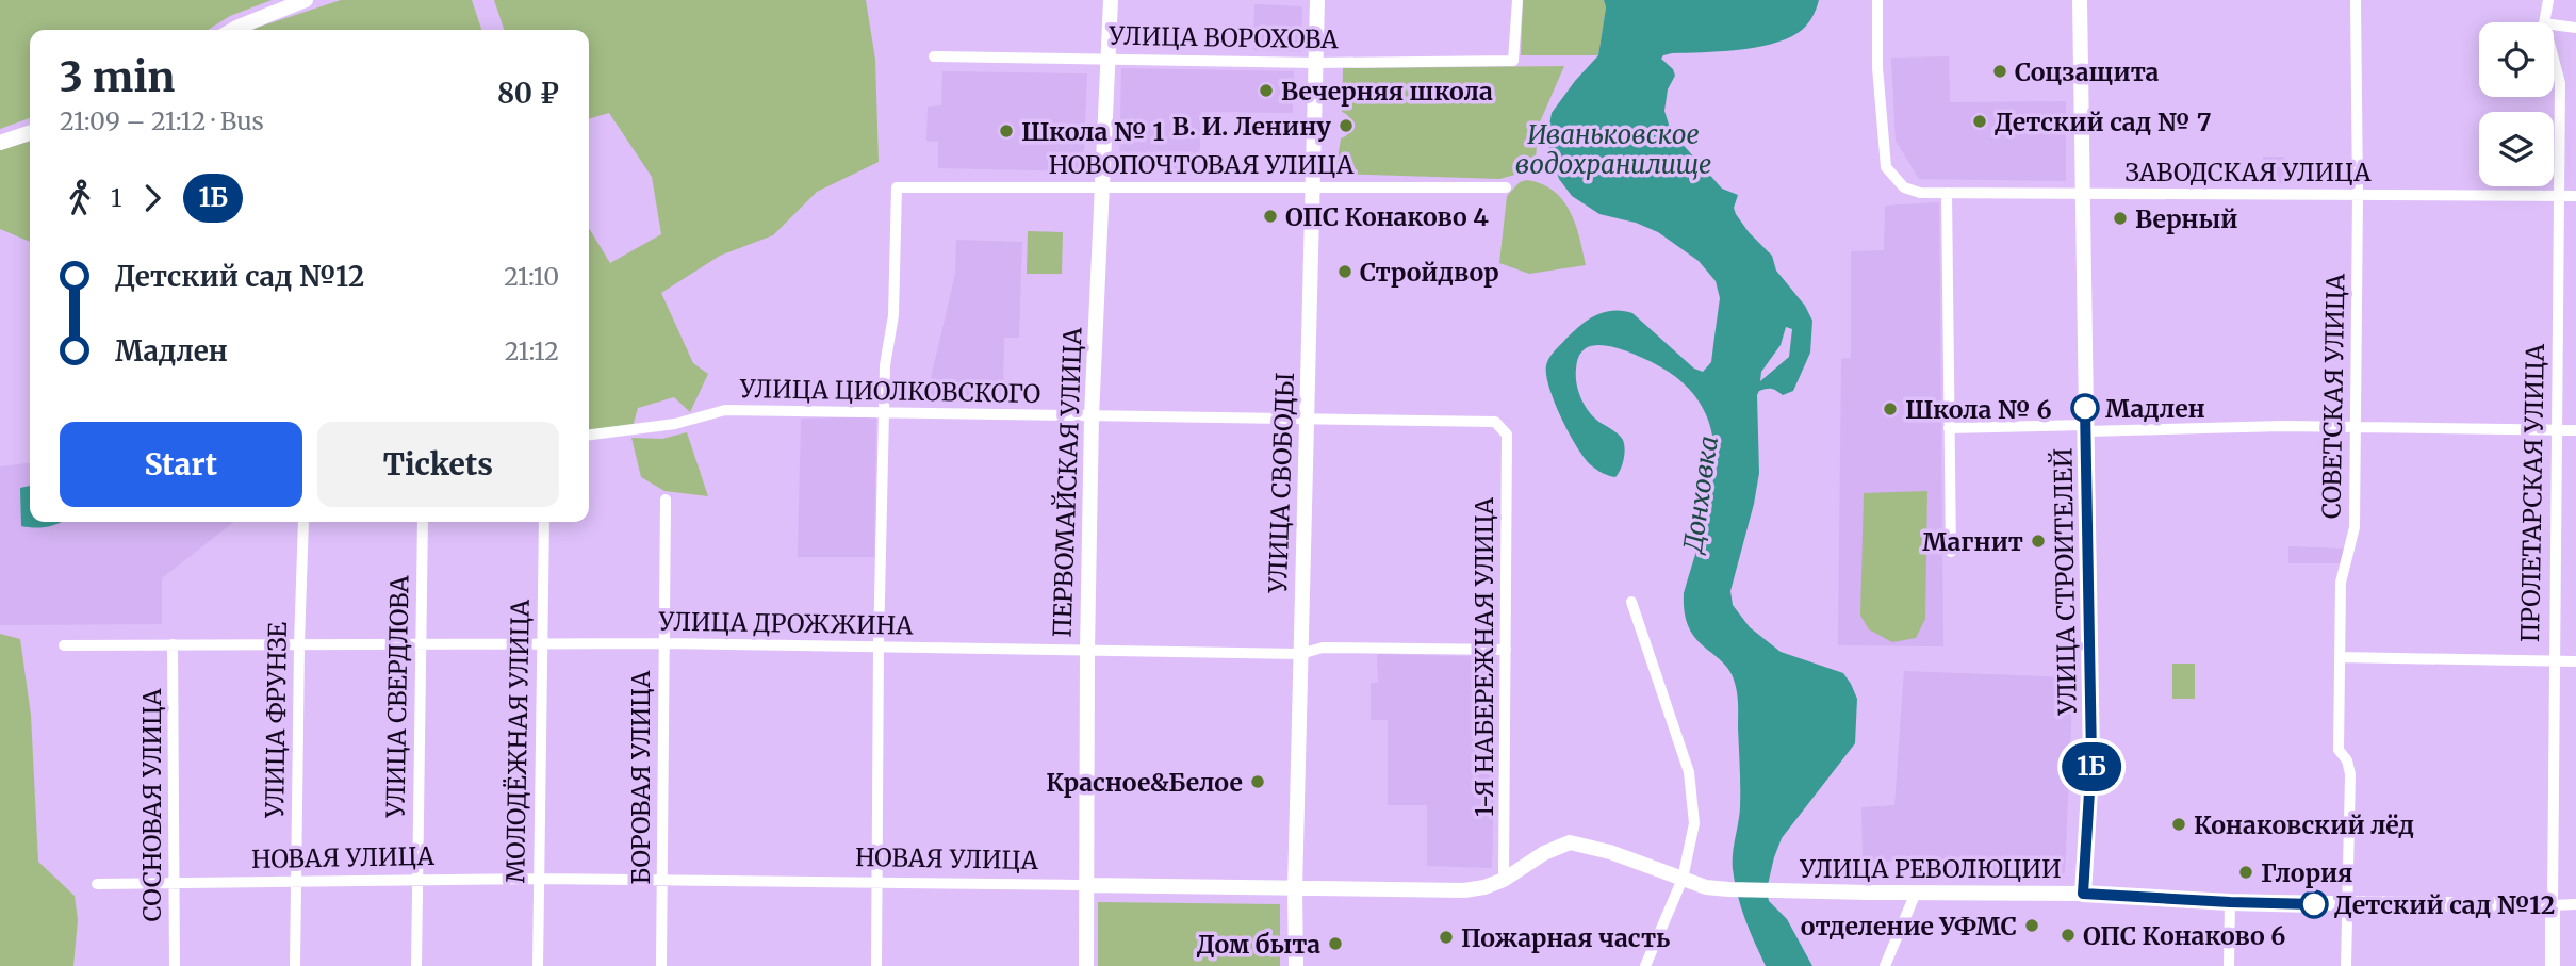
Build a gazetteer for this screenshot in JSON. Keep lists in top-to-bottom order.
{
  "streets": {
    "main road": [
      "ПЕРВОМАЙСКАЯ УЛИЦА",
      "УЛИЦА СВОБОДЫ",
      "ПРОЛЕТАРСКАЯ УЛИЦА",
      "УЛИЦА СТРОИТЕЛЕЙ",
      "НОВАЯ УЛИЦА",
      "УЛИЦА РЕВОЛЮЦИИ"
    ],
    "street": [
      "УЛИЦА ВОРОХОВА",
      "НОВОПОЧТОВАЯ УЛИЦА",
      "ЗАВОДСКАЯ УЛИЦА",
      "УЛИЦА ЦИОЛКОВСКОГО",
      "СОВЕТСКАЯ УЛИЦА",
      "УЛИЦА ДРОЖЖИНА",
      "1-Я НАБЕРЕЖНАЯ УЛИЦА",
      "УЛИЦА СВЕРДЛОВА",
      "УЛИЦА ФРУНЗЕ",
      "МОЛОДЁЖНАЯ УЛИЦА",
      "БОРОВАЯ УЛИЦА",
      "СОСНОВАЯ УЛИЦА"
    ]
  },
  "crossings": [
    ["УЛИЦА ВОРОХОВА", "ПЕРВОМАЙСКАЯ УЛИЦА"],
    ["УЛИЦА ВОРОХОВА", "УЛИЦА СВОБОДЫ"],
    ["НОВОПОЧТОВАЯ УЛИЦА", "УЛИЦА ЦИОЛКОВСКОГО"],
    ["НОВОПОЧТОВАЯ УЛИЦА", "ПЕРВОМАЙСКАЯ УЛИЦА"],
    ["НОВОПОЧТОВАЯ УЛИЦА", "УЛИЦА СВОБОДЫ"],
    ["ЗАВОДСКАЯ УЛИЦА", "СОВЕТСКАЯ УЛИЦА"],
    ["ЗАВОДСКАЯ УЛИЦА", "ПРОЛЕТАРСКАЯ УЛИЦА"],
    ["ЗАВОДСКАЯ УЛИЦА", "УЛИЦА СТРОИТЕЛЕЙ"],
    ["УЛИЦА ЦИОЛКОВСКОГО", "ПЕРВОМАЙСКАЯ УЛИЦА"],
    ["УЛИЦА ЦИОЛКОВСКОГО", "УЛИЦА СВОБОДЫ"],
    ["УЛИЦА ЦИОЛКОВСКОГО", "1-Я НАБЕРЕЖНАЯ УЛИЦА"],
    ["СОВЕТСКАЯ УЛИЦА", "УЛИЦА РЕВОЛЮЦИИ"],
    ["ПЕРВОМАЙСКАЯ УЛИЦА", "УЛИЦА ДРОЖЖИНА"],
    ["ПЕРВОМАЙСКАЯ УЛИЦА", "НОВАЯ УЛИЦА"],
    ["УЛИЦА СВОБОДЫ", "УЛИЦА ДРОЖЖИНА"],
    ["УЛИЦА СВОБОДЫ", "НОВАЯ УЛИЦА"],
    ["ПРОЛЕТАРСКАЯ УЛИЦА", "УЛИЦА РЕВОЛЮЦИИ"],
    ["УЛИЦА СТРОИТЕЛЕЙ", "УЛИЦА РЕВОЛЮЦИИ"],
    ["УЛИЦА ДРОЖЖИНА", "1-Я НАБЕРЕЖНАЯ УЛИЦА"],
    ["УЛИЦА ДРОЖЖИНА", "УЛИЦА СВЕРДЛОВА"],
    ["УЛИЦА ДРОЖЖИНА", "УЛИЦА ФРУНЗЕ"],
    ["УЛИЦА ДРОЖЖИНА", "МОЛОДЁЖНАЯ УЛИЦА"],
    ["УЛИЦА ДРОЖЖИНА", "БОРОВАЯ УЛИЦА"],
    ["УЛИЦА ДРОЖЖИНА", "СОСНОВАЯ УЛИЦА"],
    ["1-Я НАБЕРЕЖНАЯ УЛИЦА", "НОВАЯ УЛИЦА"],
    ["УЛИЦА СВЕРДЛОВА", "НОВАЯ УЛИЦА"],
    ["УЛИЦА ФРУНЗЕ", "НОВАЯ УЛИЦА"],
    ["МОЛОДЁЖНАЯ УЛИЦА", "НОВАЯ УЛИЦА"],
    ["БОРОВАЯ УЛИЦА", "НОВАЯ УЛИЦА"],
    ["СОСНОВАЯ УЛИЦА", "НОВАЯ УЛИЦА"],
    ["НОВАЯ УЛИЦА", "УЛИЦА РЕВОЛЮЦИИ"]
  ],
  "water": ["Иваньковское водохранилище", "Донховка"],
  "places": [
    "Соцзащита",
    "Вечерняя школа",
    "Детский сад № 7",
    "В. И. Ленину",
    "Школа № 1",
    "ОПС Конаково 4",
    "Верный",
    "Стройдвор",
    "Мадлен",
    "Школа № 6",
    "Магнит",
    "Красное&Белое",
    "Конаковский лёд",
    "Глория",
    "Детский сад №12",
    "отделение УФМС",
    "ОПС Конаково 6",
    "Пожарная часть",
    "Дом быта"
  ],
  "lines": ["bus line 1Б"],
  "page": {
    "on_map": "1Б",
    "heading": ["3 min", "21:09 – 21:12 · Bus", "80 ₽"],
    "legs": ["1", "1Б"],
    "list": [
      {
        "name": "Детский сад №12",
        "value": "21:10"
      },
      {
        "name": "Мадлен",
        "value": "21:12"
      }
    ],
    "buttons": ["Start", "Tickets"]
  }
}
